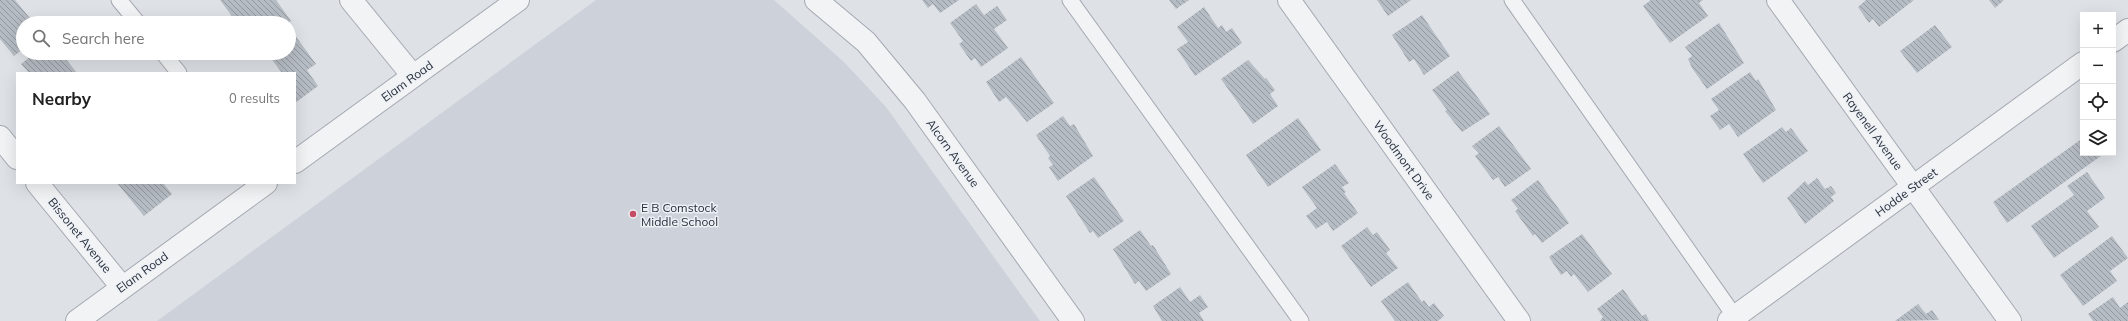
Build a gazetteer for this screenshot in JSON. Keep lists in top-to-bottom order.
{
  "streets": {
    "street": [
      "Elam Road",
      "Rayenell Avenue",
      "Alcorn Avenue",
      "Woodmont Drive",
      "Hodde Street",
      "Bissonet Avenue"
    ]
  },
  "crossings": [
    ["Elam Road", "Bissonet Avenue"],
    ["Rayenell Avenue", "Hodde Street"]
  ],
  "places": ["E B Comstock Middle School"],
  "page": {
    "map_buttons": ["+", "−"],
    "search": "Search here",
    "heading": ["Nearby", "0 results"]
  }
}
